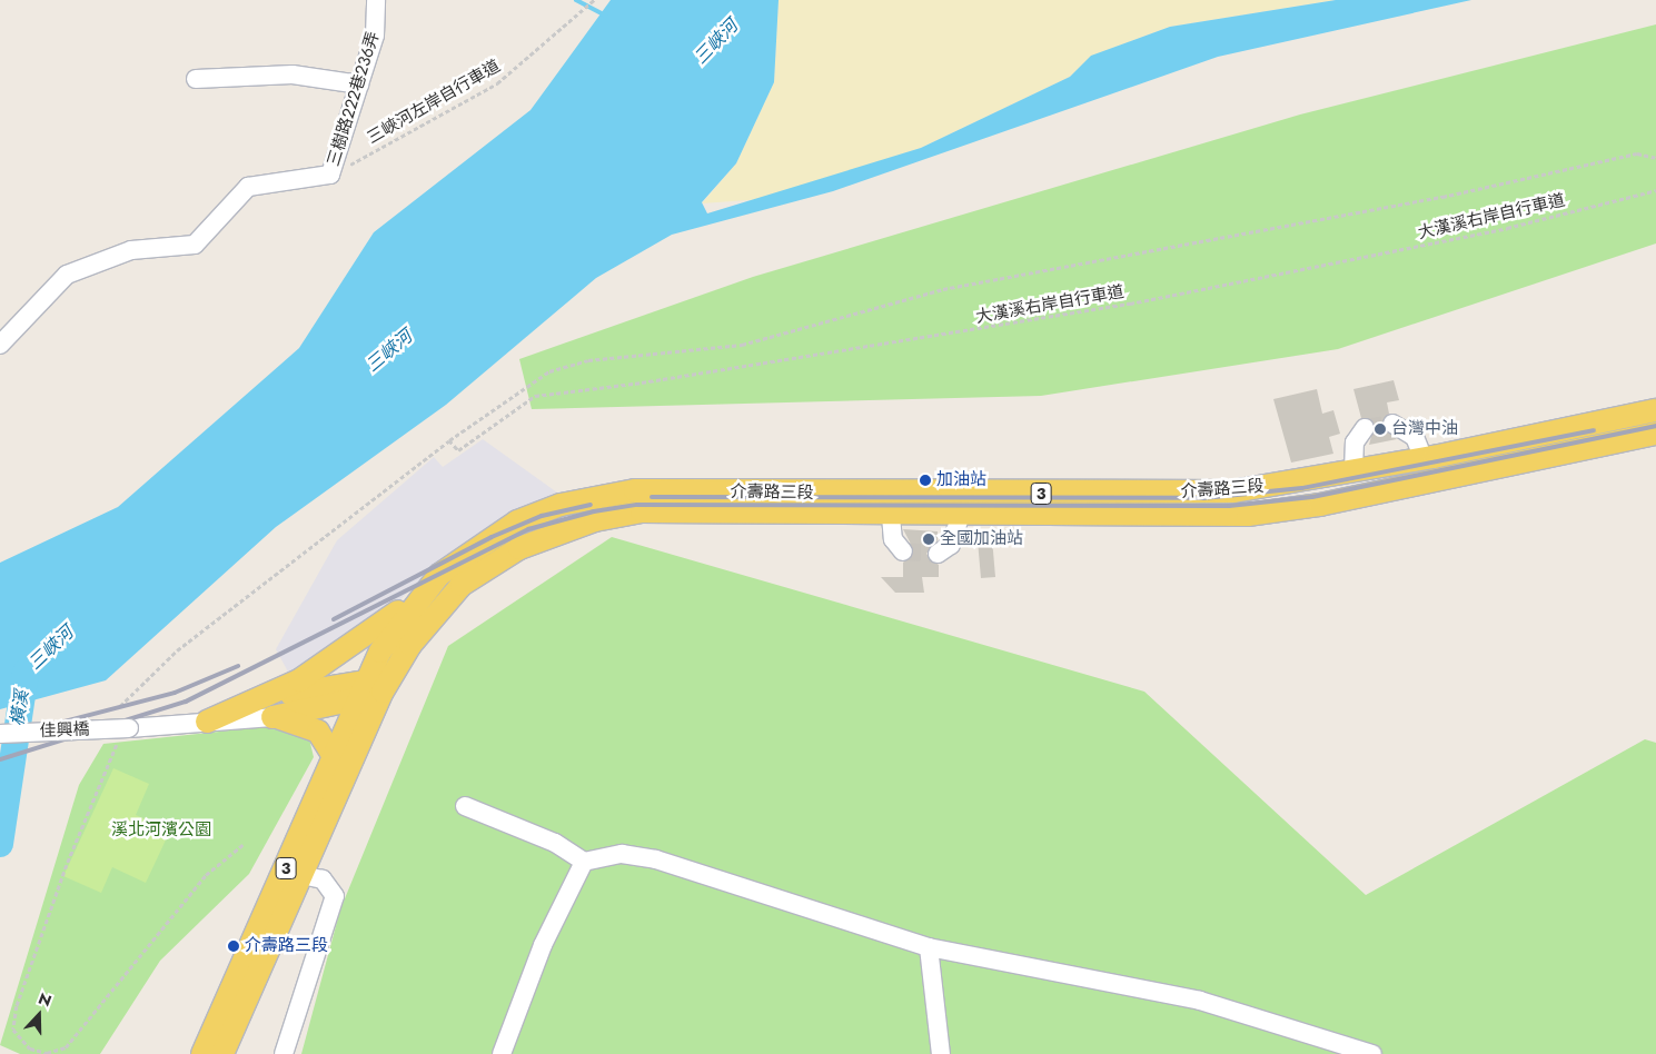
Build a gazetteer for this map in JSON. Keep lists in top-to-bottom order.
{
  "streets": {
    "main road": ["介壽路三段", "3"],
    "street": ["三樹路222巷236弄", "佳興橋"],
    "path": ["三峽河左岸自行車道", "大漢溪右岸自行車道"]
  },
  "crossings": [
    ["三樹路222巷236弄", "三峽河左岸自行車道"]
  ],
  "water": ["三峽河", "橫溪"],
  "parks": ["溪北河濱公園"],
  "places": [
    "台灣中油",
    "加油站",
    "全國加油站",
    "介壽路三段"
  ],
  "north": "top"
}
